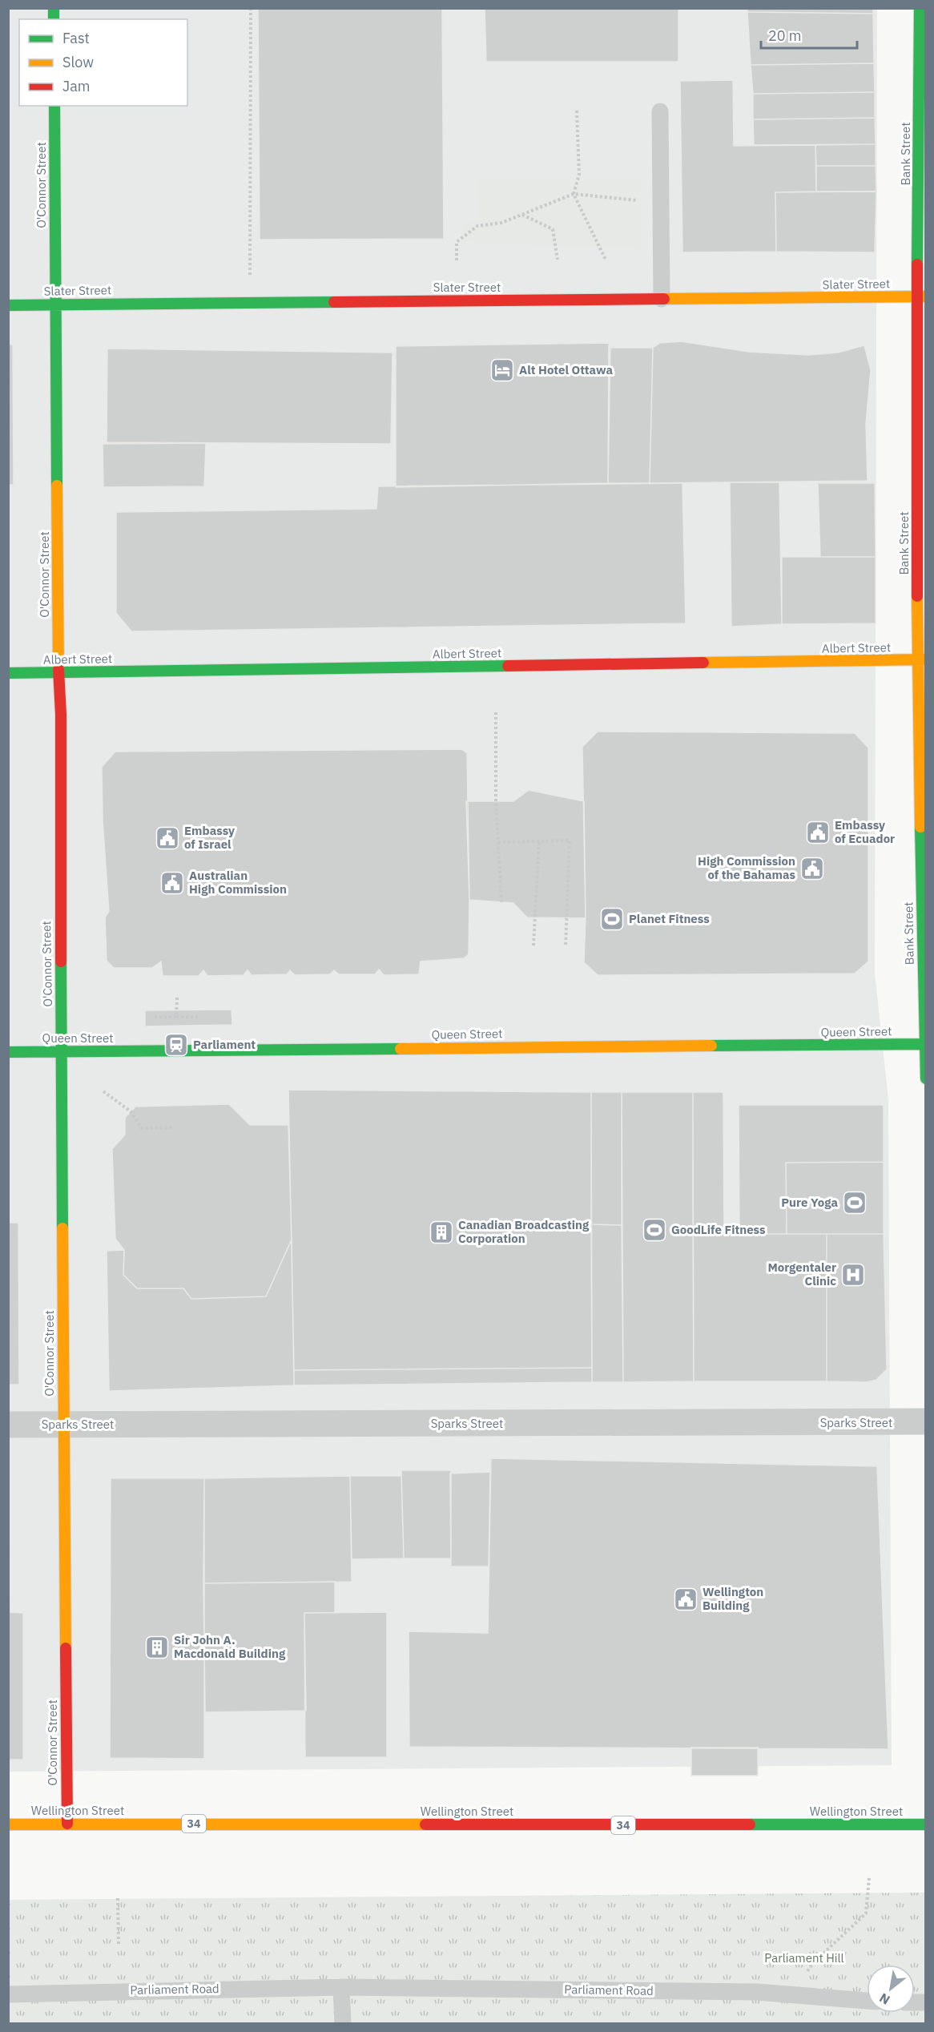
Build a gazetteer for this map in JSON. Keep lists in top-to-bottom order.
{
  "streets": {
    "main road": [
      "Bank Street",
      "O'Connor Street",
      "Slater Street",
      "Albert Street",
      "Queen Street",
      "Wellington Street",
      "34"
    ],
    "street": ["Sparks Street"],
    "lane": ["Parliament Road"]
  },
  "crossings": [
    ["Bank Street", "Slater Street"],
    ["Bank Street", "Albert Street"],
    ["Bank Street", "Queen Street"],
    ["O'Connor Street", "Slater Street"],
    ["O'Connor Street", "Albert Street"],
    ["O'Connor Street", "Queen Street"],
    ["O'Connor Street", "Sparks Street"],
    ["O'Connor Street", "Wellington Street"]
  ],
  "parks": ["Parliament Hill"],
  "places": {
    "hotel": ["Alt Hotel Ottawa"],
    "public building": [
      "Embassy of Ecuador",
      "Embassy of Israel",
      "High Commission of the Bahamas",
      "Australian High Commission",
      "Wellington Building"
    ],
    "sports": ["Planet Fitness", "Pure Yoga", "GoodLife Fitness"],
    "station": ["Parliament"],
    "building": ["Canadian Broadcasting Corporation", "Sir John A. Macdonald Building"],
    "hospital": ["Morgentaler Clinic"]
  },
  "legend": ["Fast", "Slow", "Jam"],
  "scale_bar": "20 m",
  "north": "bottom left"
}
